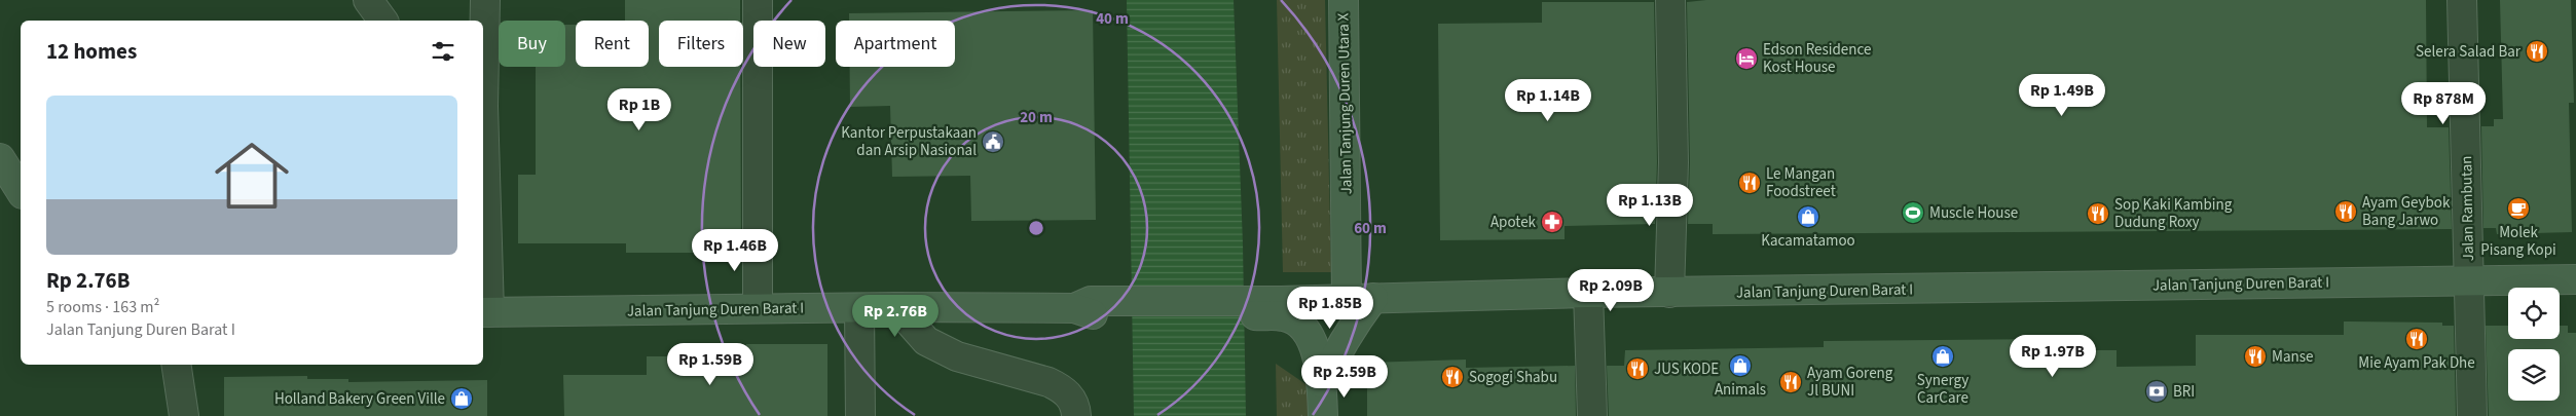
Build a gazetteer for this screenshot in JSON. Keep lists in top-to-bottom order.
{
  "streets": {
    "street": ["Jalan Tanjung Duren Utara X", "Jalan Rambutan", "Jalan Tanjung Duren Barat I"]
  },
  "crossings": [
    ["Jalan Tanjung Duren Utara X", "Jalan Tanjung Duren Barat I"],
    ["Jalan Rambutan", "Jalan Tanjung Duren Barat I"]
  ],
  "places": {
    "restaurant": [
      "Selera Salad Bar",
      "Le Mangan Foodstreet",
      "Ayam Geybok Bang Jarwo",
      "Sop Kaki Kambing Dudung Roxy",
      "Mie Ayam Pak Dhe",
      "Manse",
      "JUS KODE",
      "Sogogi Shabu",
      "Ayam Goreng Jl BUNI"
    ],
    "hotel": ["Edson Residence Kost House"],
    "public building": ["Kantor Perpustakaan dan Arsip Nasional"],
    "cafe": ["Molek Pisang Kopi"],
    "sports": ["Muscle House"],
    "shop": [
      "Kacamatamoo",
      "Synergy CarCare",
      "Animals",
      "Holland Bakery Green Ville"
    ],
    "pharmacy": ["Apotek"],
    "bank": ["BRI"]
  },
  "page": {
    "chip": [
      "Buy",
      "Rent",
      "Filters",
      "New",
      "Apartment"
    ],
    "heading": "12 homes",
    "price": [
      "Rp 1.49B",
      "Rp 1.14B",
      "Rp 878M",
      "Rp 1B",
      "Rp 1.13B",
      "Rp 1.46B",
      "Rp 2.09B",
      "Rp 1.85B",
      "Rp 2.76B",
      "Rp 1.97B",
      "Rp 1.59B",
      "Rp 2.59B"
    ],
    "list": [
      {
        "name": "Rp 2.76B",
        "note": "5 rooms · 163 m² · Jalan Tanjung Duren Barat I"
      }
    ]
  },
  "rings": ["40 m", "20 m", "60 m"]
}
